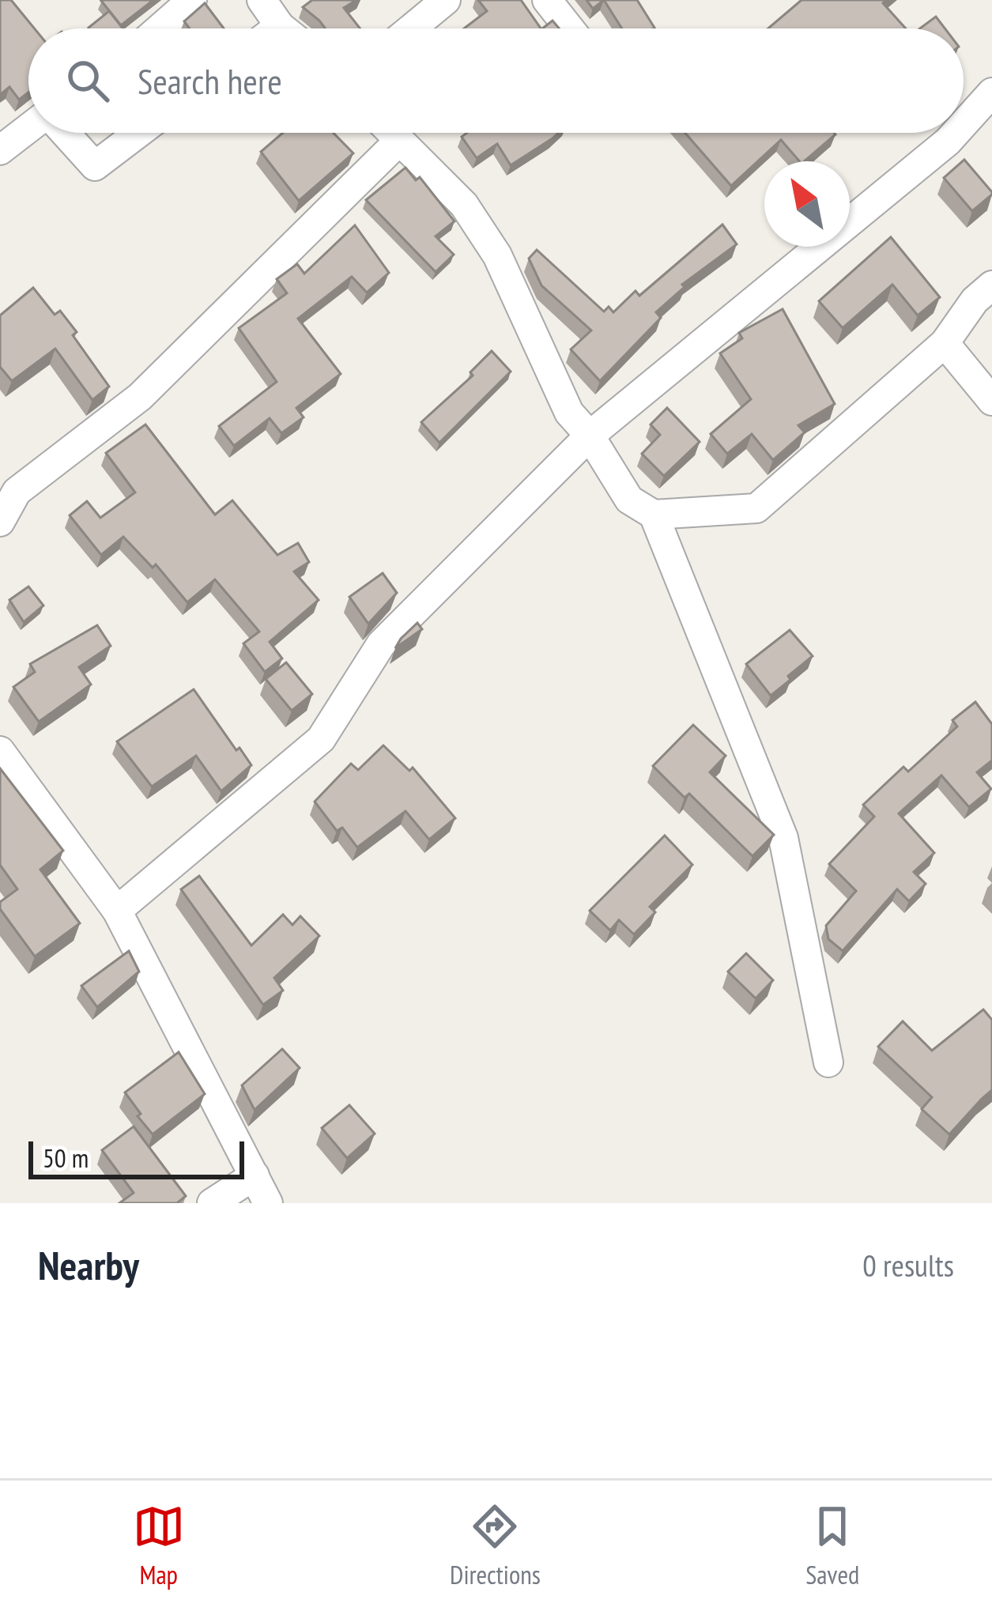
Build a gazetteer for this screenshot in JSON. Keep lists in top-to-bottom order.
{
  "scale_bar": "50 m",
  "north": "top left",
  "page": {
    "search": "Search here",
    "scale": "50 m",
    "heading": ["Nearby", "0 results"],
    "nav": ["Map", "Directions", "Saved"]
  }
}
